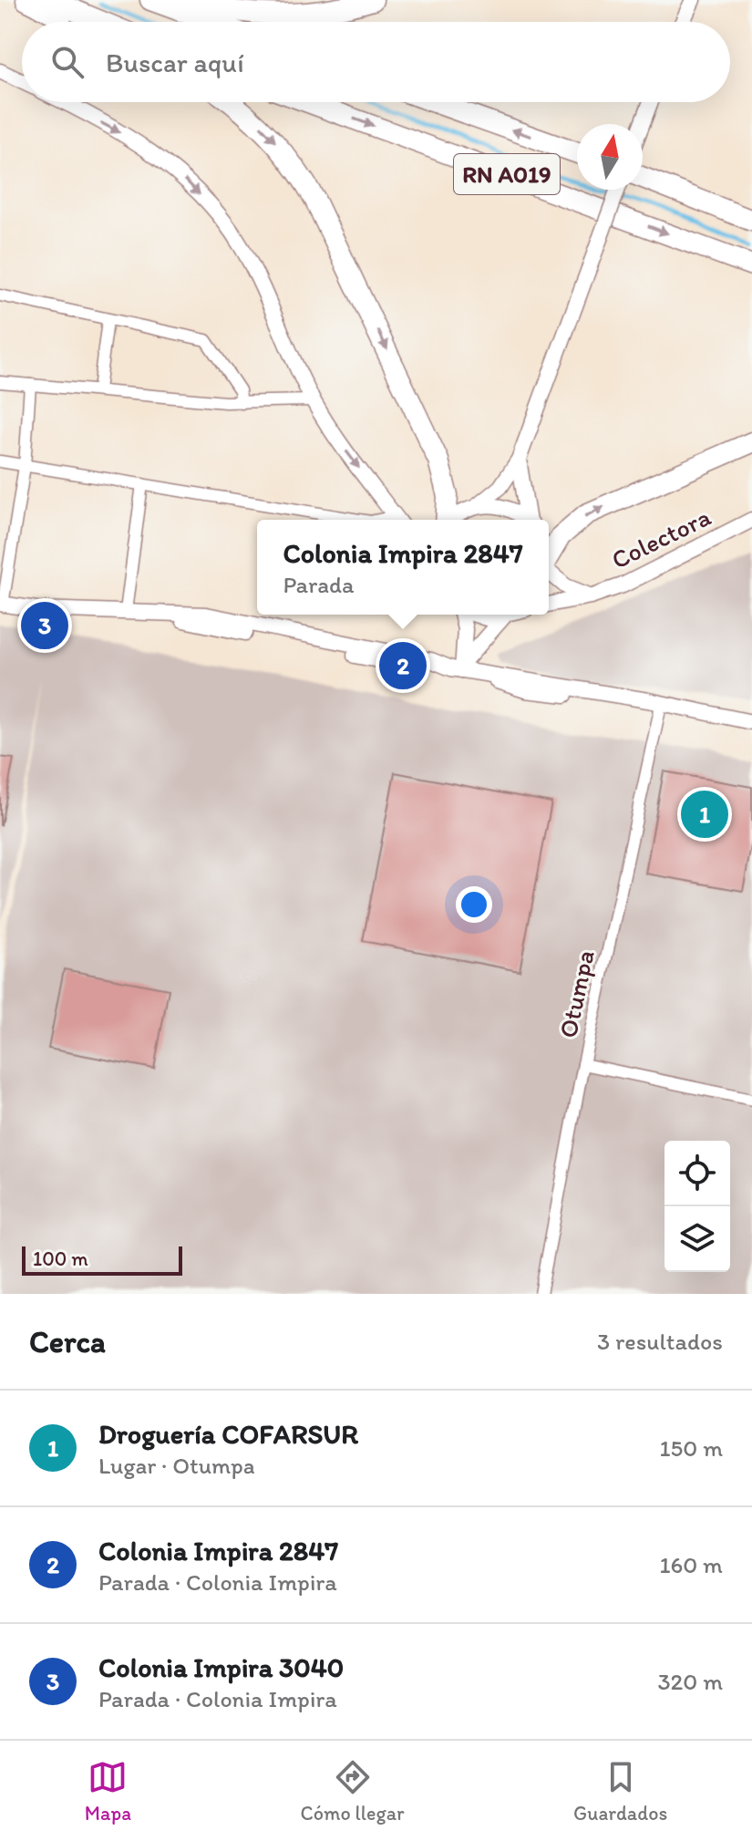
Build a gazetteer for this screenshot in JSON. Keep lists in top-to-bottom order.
{
  "streets": {
    "highway": ["RN A019"],
    "main road": ["Colectora"],
    "street": ["Otumpa"]
  },
  "scale_bar": "100 m",
  "north": "top",
  "page": {
    "search": "Buscar aquí",
    "popup": ["Colonia Impira 2847", "Parada"],
    "pins": ["3", "2", "1"],
    "scale": "100 m",
    "heading": ["Cerca", "3 resultados"],
    "list": [
      {
        "mark": "1",
        "name": "Droguería COFARSUR",
        "note": "Lugar · Otumpa",
        "value": "150 m"
      },
      {
        "mark": "2",
        "name": "Colonia Impira 2847",
        "note": "Parada · Colonia Impira",
        "value": "160 m"
      },
      {
        "mark": "3",
        "name": "Colonia Impira 3040",
        "note": "Parada · Colonia Impira",
        "value": "320 m"
      }
    ],
    "nav": ["Mapa", "Cómo llegar", "Guardados"]
  }
}
